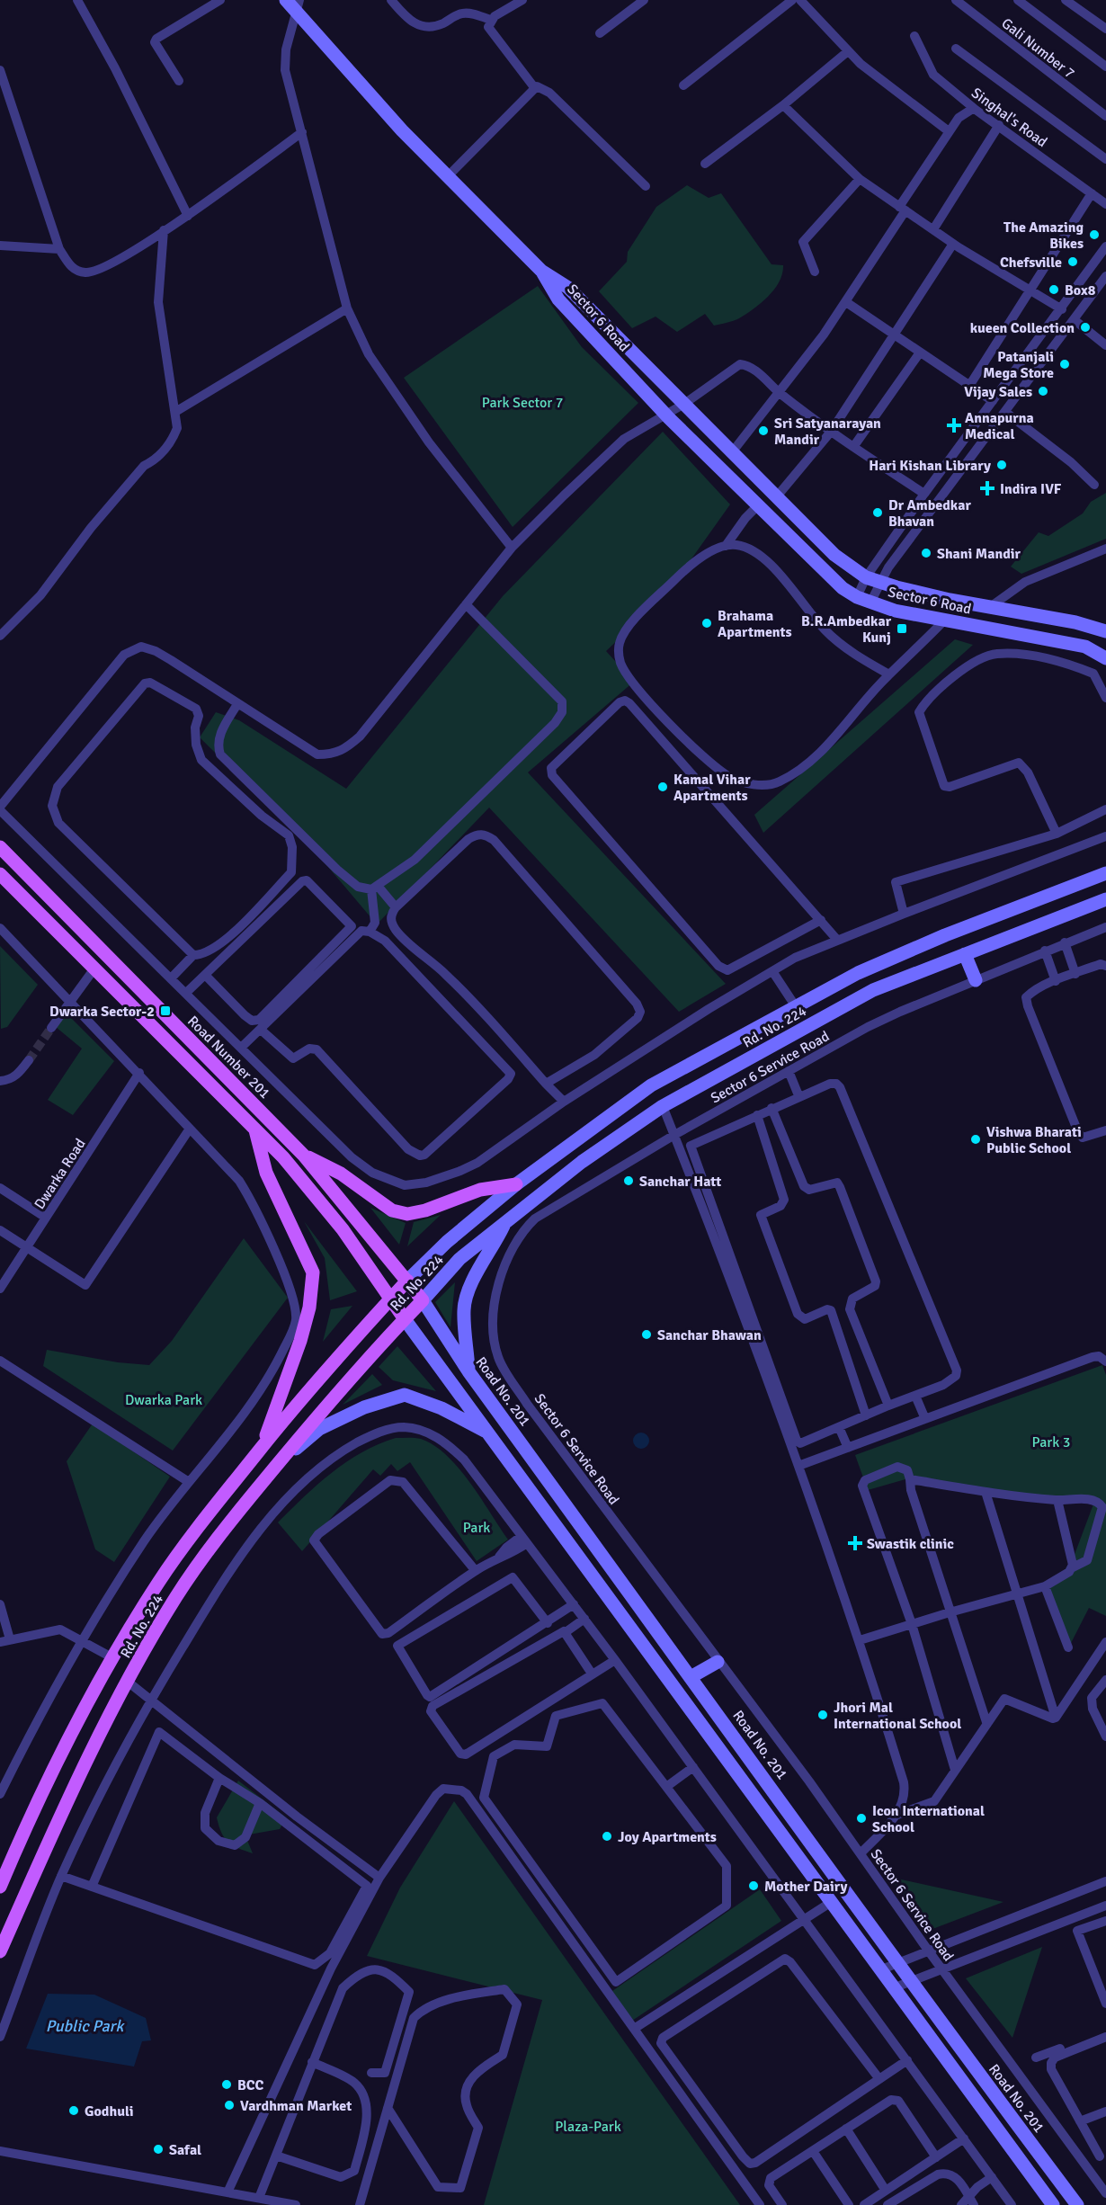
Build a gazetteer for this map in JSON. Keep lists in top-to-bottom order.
{
  "streets": {
    "main road": [
      "Sector 6 Road",
      "Rd. No. 224",
      "Road Number 201",
      "Road No. 201"
    ],
    "street": [
      "Gali Number 7",
      "Singhal's Road",
      "Sector 6 Service Road",
      "Dwarka Road"
    ]
  },
  "crossings": [
    ["Rd. No. 224", "Road Number 201"],
    ["Rd. No. 224", "Road No. 201"],
    ["Road Number 201", "Road No. 201"]
  ],
  "water": ["Public Park"],
  "parks": [
    "Park Sector 7",
    "Dwarka Park",
    "Park 3",
    "Park",
    "Plaza-Park"
  ],
  "places": {
    "other": [
      "The Amazing Bikes",
      "Chefsville",
      "Box8",
      "kueen Collection",
      "Patanjali Mega Store",
      "Vijay Sales",
      "Sri Satyanarayan Mandir",
      "Hari Kishan Library",
      "Dr Ambedkar Bhavan",
      "Shani Mandir",
      "Brahama Apartments",
      "Kamal Vihar Apartments",
      "Vishwa Bharati Public School",
      "Sanchar Hatt",
      "Sanchar Bhawan",
      "Jhori Mal International School",
      "Icon International School",
      "Joy Apartments",
      "Mother Dairy",
      "BCC",
      "Vardhman Market",
      "Godhuli",
      "Safal"
    ],
    "health": ["Annapurna Medical", "Indira IVF", "Swastik clinic"],
    "transit": ["B.R.Ambedkar Kunj", "Dwarka Sector-2"]
  }
}
